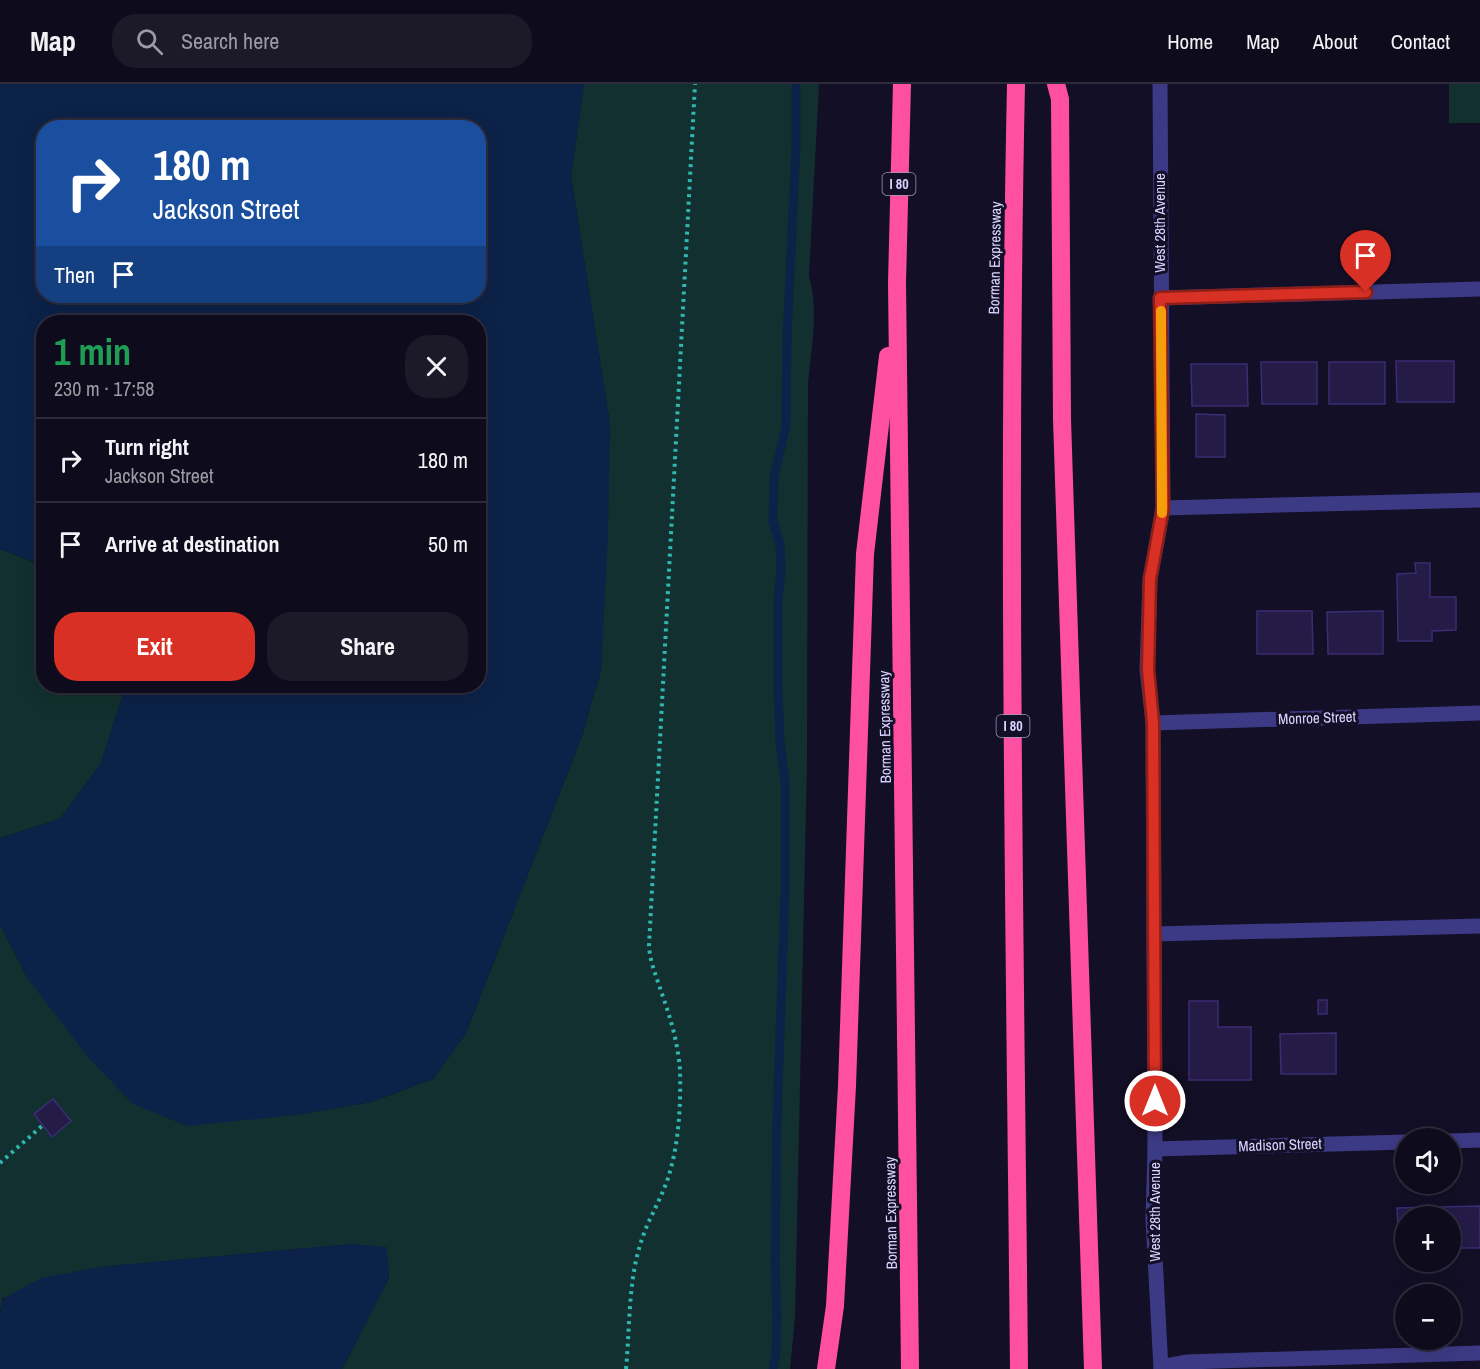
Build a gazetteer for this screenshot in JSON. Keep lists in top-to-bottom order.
{
  "streets": {
    "highway": ["I 80", "Borman Expressway"],
    "street": ["West 28th Avenue", "Monroe Street", "Madison Street"]
  },
  "crossings": [
    ["West 28th Avenue", "Monroe Street"],
    ["West 28th Avenue", "Madison Street"]
  ],
  "page": {
    "header": "Map",
    "search": "Search here",
    "nav": [
      "Home",
      "Map",
      "About",
      "Contact"
    ],
    "turn": ["180 m", "Jackson Street"],
    "then": "Then",
    "heading": ["1 min", "230 m · 17:58"],
    "list": [
      {
        "name": "Turn right",
        "note": "Jackson Street",
        "value": "180 m"
      },
      {
        "name": "Arrive at destination",
        "value": "50 m"
      }
    ],
    "buttons": ["Exit", "Share"],
    "map_buttons": ["+", "−"]
  }
}
